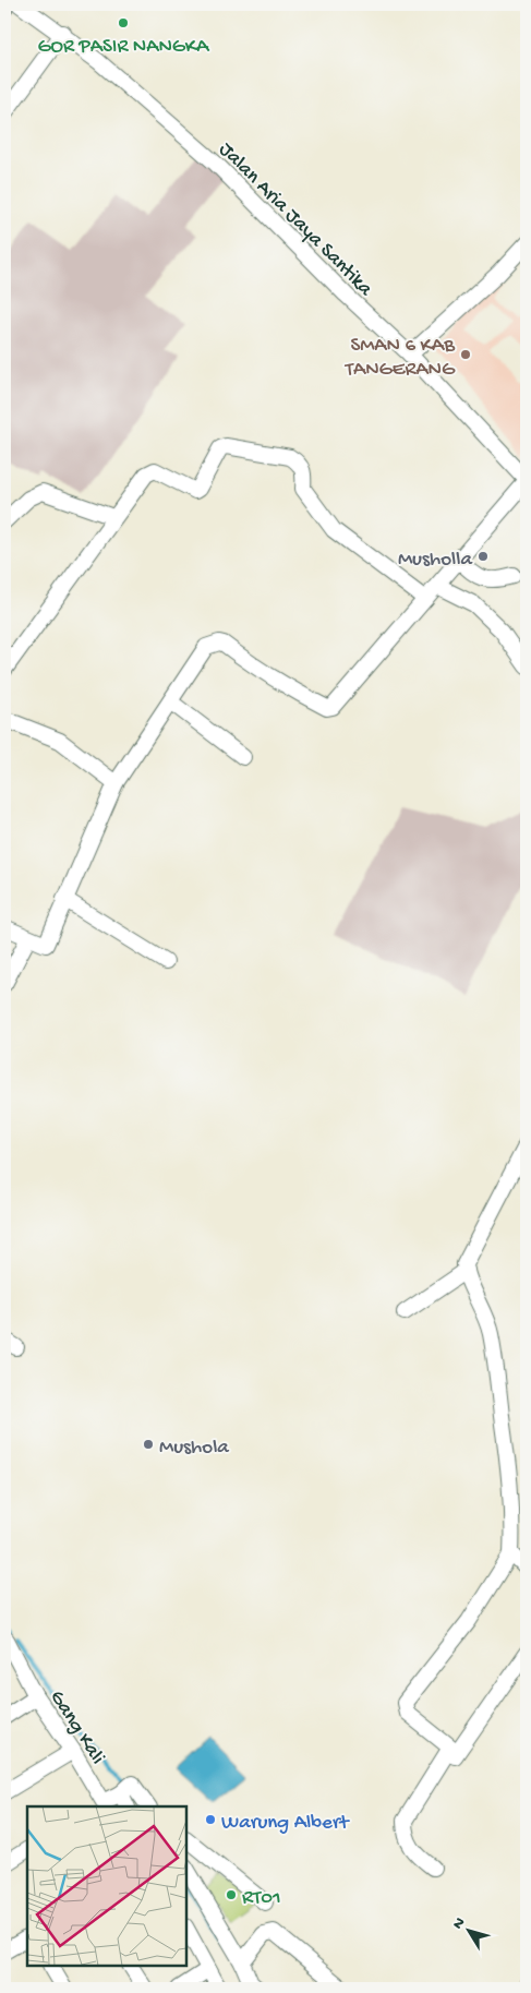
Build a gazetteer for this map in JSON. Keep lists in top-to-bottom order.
{
  "streets": {
    "street": ["Jalan Aria Jaya Santika", "Gang Kali"]
  },
  "places": [
    "GOR PASIR NANGKA",
    "SMAN 6 KAB TANGERANG",
    "Musholla",
    "Mushola",
    "Warung Albert",
    "RT01"
  ],
  "north": "top left"
}
